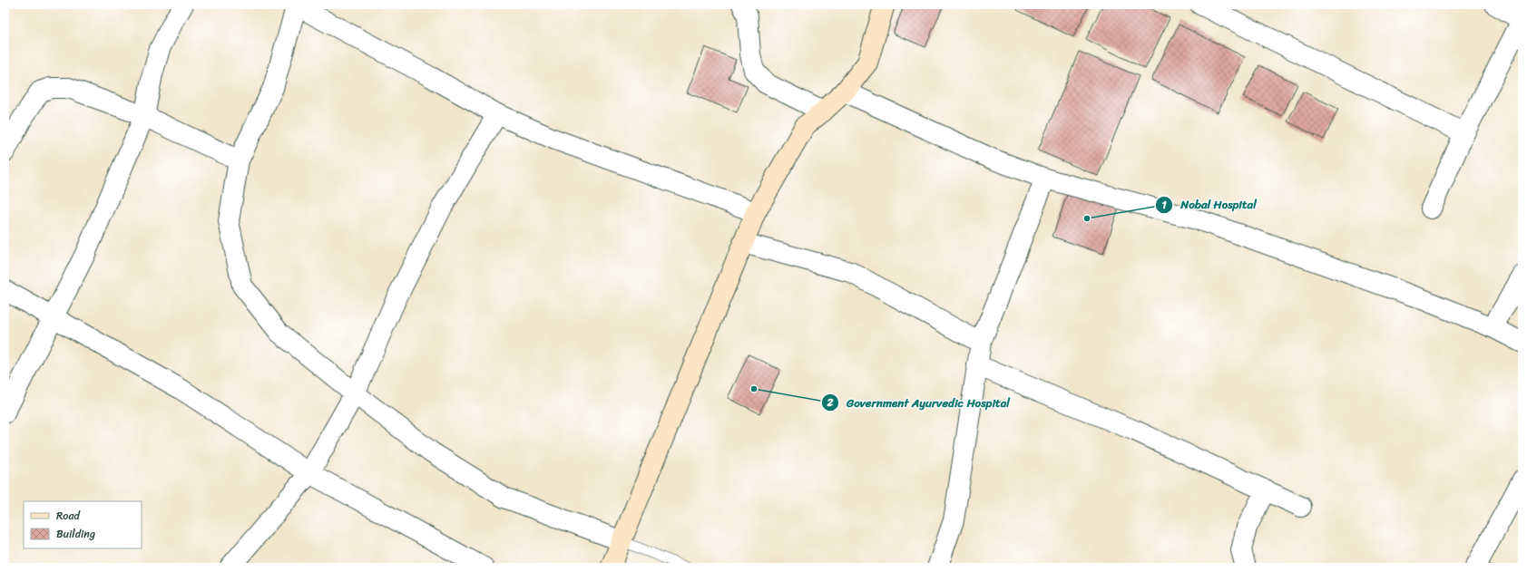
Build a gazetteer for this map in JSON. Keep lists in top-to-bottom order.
{
  "places": ["Nobal Hospital", "Government Ayurvedic Hospital"],
  "legend": ["Road", "Building"]
}
